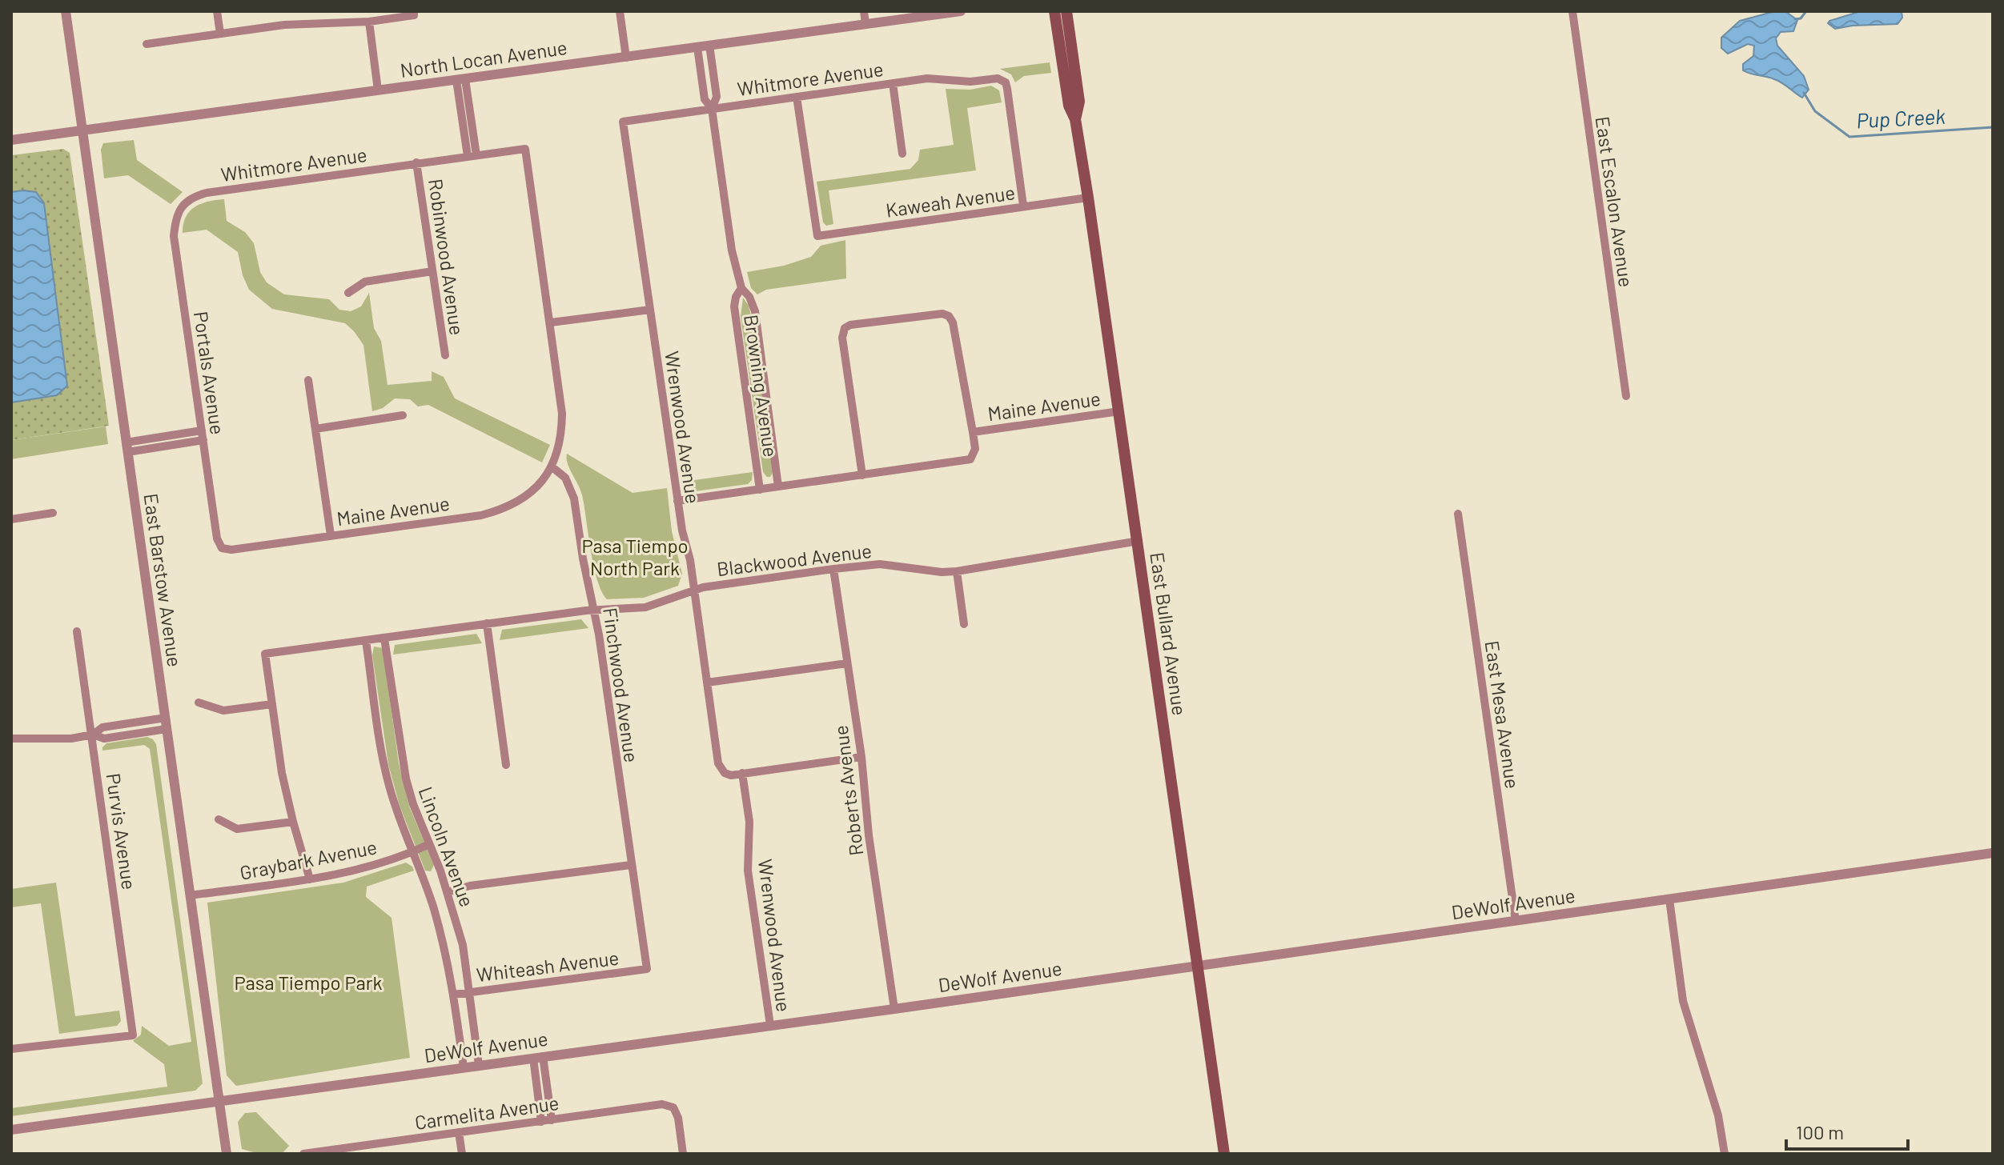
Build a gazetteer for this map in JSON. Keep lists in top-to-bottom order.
{
  "streets": {
    "main road": ["East Bullard Avenue"],
    "street": [
      "North Locan Avenue",
      "Whitmore Avenue",
      "Kaweah Avenue",
      "East Escalon Avenue",
      "Robinwood Avenue",
      "Portals Avenue",
      "Browning Avenue",
      "Maine Avenue",
      "Wrenwood Avenue",
      "Blackwood Avenue",
      "East Barstow Avenue",
      "Finchwood Avenue",
      "East Mesa Avenue",
      "Roberts Avenue",
      "Purvis Avenue",
      "Lincoln Avenue",
      "Graybark Avenue",
      "DeWolf Avenue",
      "Whiteash Avenue",
      "Carmelita Avenue"
    ]
  },
  "crossings": [
    ["North Locan Avenue", "Browning Avenue"],
    ["North Locan Avenue", "East Barstow Avenue"],
    ["Whitmore Avenue", "Kaweah Avenue"],
    ["Whitmore Avenue", "Robinwood Avenue"],
    ["Whitmore Avenue", "Portals Avenue"],
    ["Whitmore Avenue", "Browning Avenue"],
    ["Whitmore Avenue", "Wrenwood Avenue"],
    ["Kaweah Avenue", "East Bullard Avenue"],
    ["Portals Avenue", "Maine Avenue"],
    ["Maine Avenue", "East Bullard Avenue"],
    ["Maine Avenue", "Finchwood Avenue"],
    ["Wrenwood Avenue", "Blackwood Avenue"],
    ["Wrenwood Avenue", "DeWolf Avenue"],
    ["Blackwood Avenue", "East Bullard Avenue"],
    ["Blackwood Avenue", "Finchwood Avenue"],
    ["Blackwood Avenue", "Roberts Avenue"],
    ["Blackwood Avenue", "Lincoln Avenue"],
    ["East Barstow Avenue", "Graybark Avenue"],
    ["East Barstow Avenue", "DeWolf Avenue"],
    ["East Bullard Avenue", "DeWolf Avenue"],
    ["Finchwood Avenue", "Whiteash Avenue"],
    ["East Mesa Avenue", "DeWolf Avenue"],
    ["Roberts Avenue", "DeWolf Avenue"],
    ["Lincoln Avenue", "Graybark Avenue"],
    ["Lincoln Avenue", "DeWolf Avenue"],
    ["Lincoln Avenue", "Whiteash Avenue"]
  ],
  "water": ["Pup Creek"],
  "parks": ["Pasa Tiempo North Park", "Pasa Tiempo Park"],
  "scale_bar": "100 m"
}
